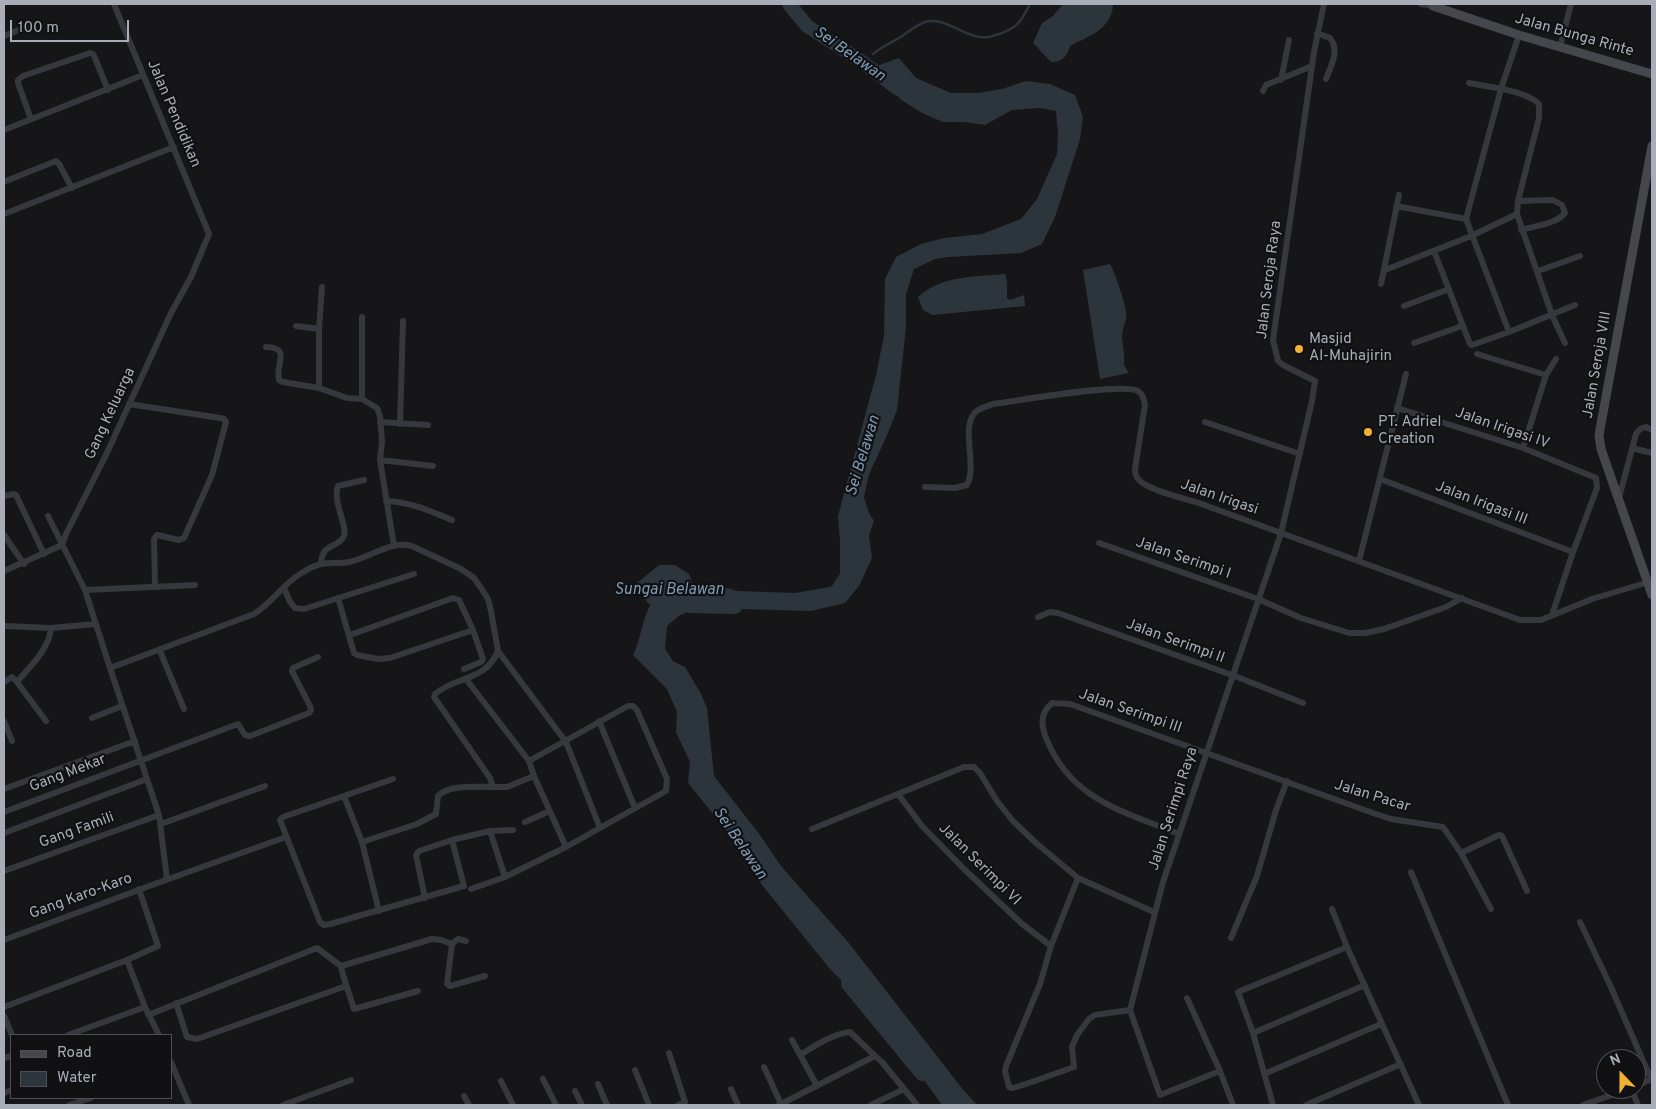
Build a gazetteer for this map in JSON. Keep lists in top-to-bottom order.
{
  "streets": {
    "street": [
      "Jalan Bunga Rinte",
      "Jalan Pendidikan",
      "Jalan Seroja Raya",
      "Jalan Seroja VIII",
      "Gang Keluarga",
      "Jalan Irigasi IV",
      "Jalan Irigasi",
      "Jalan Irigasi III",
      "Jalan Serimpi I",
      "Jalan Serimpi II",
      "Jalan Serimpi III",
      "Gang Mekar",
      "Jalan Pacar",
      "Jalan Serimpi Raya",
      "Gang Famili",
      "Jalan Serimpi VI",
      "Gang Karo-Karo"
    ]
  },
  "crossings": [
    ["Jalan Pendidikan", "Gang Keluarga"],
    ["Jalan Seroja Raya", "Jalan Irigasi"],
    ["Jalan Seroja Raya", "Jalan Serimpi Raya"],
    ["Jalan Seroja VIII", "Jalan Irigasi"],
    ["Jalan Irigasi", "Jalan Serimpi I"],
    ["Jalan Irigasi", "Jalan Serimpi Raya"],
    ["Jalan Serimpi I", "Jalan Serimpi Raya"],
    ["Jalan Serimpi II", "Jalan Serimpi Raya"],
    ["Jalan Serimpi III", "Jalan Pacar"],
    ["Jalan Serimpi III", "Jalan Serimpi Raya"],
    ["Jalan Pacar", "Jalan Serimpi Raya"]
  ],
  "water": ["Sei Belawan", "Sungai Belawan"],
  "places": ["Masjid Al-Muhajirin", "PT. Adriel Creation"],
  "legend": ["Road", "Water"],
  "scale_bar": "100 m",
  "north": "top"
}
